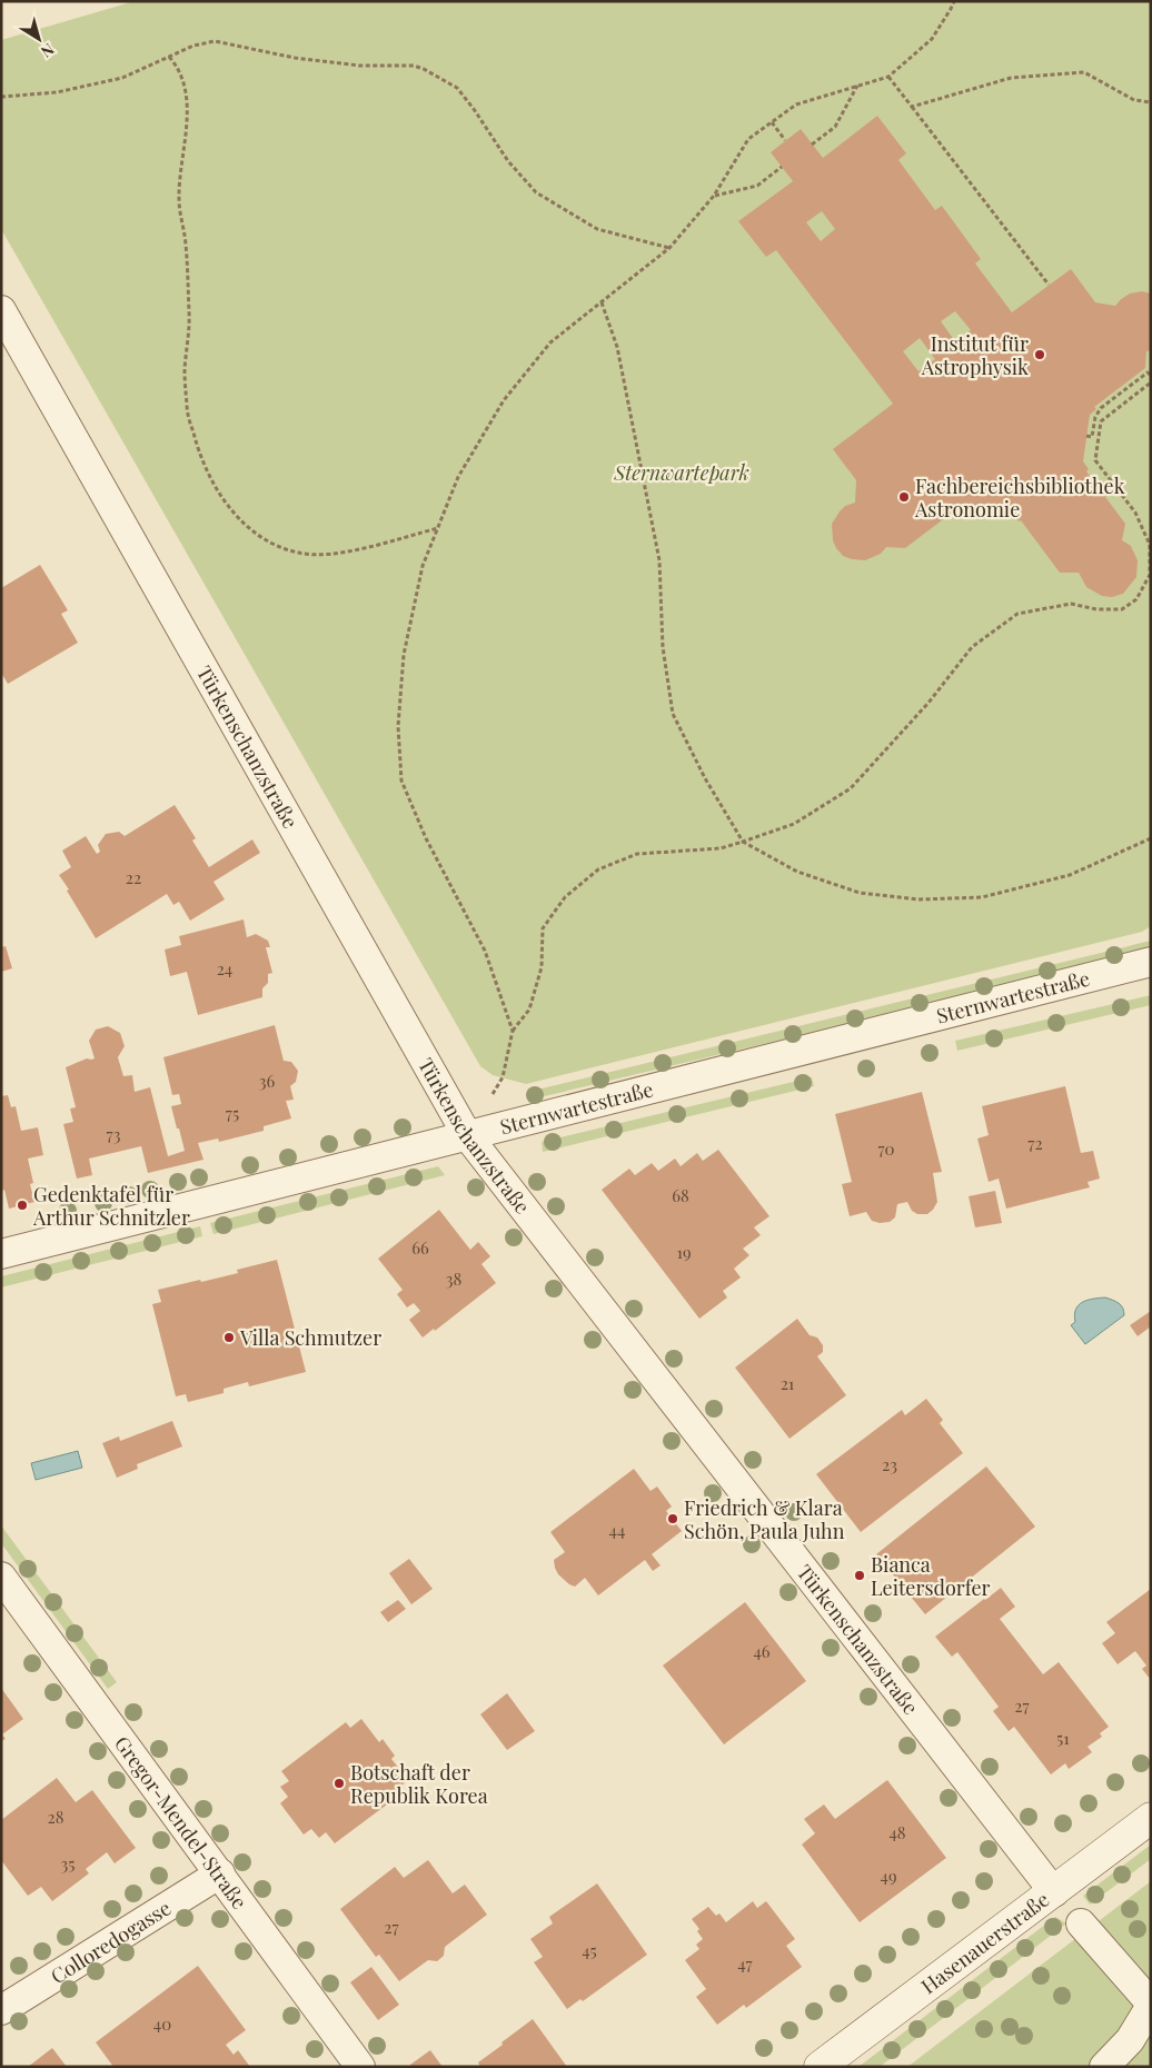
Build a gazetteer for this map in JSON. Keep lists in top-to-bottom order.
{
  "streets": {
    "street": [
      "Türkenschanzstraße",
      "Sternwartestraße",
      "Gregor-Mendel-Straße",
      "Colloredogasse",
      "Hasenauerstraße"
    ]
  },
  "crossings": [
    ["Türkenschanzstraße", "Sternwartestraße"],
    ["Türkenschanzstraße", "Hasenauerstraße"],
    ["Gregor-Mendel-Straße", "Colloredogasse"]
  ],
  "parks": ["Sternwartepark"],
  "places": [
    "Institut für Astrophysik",
    "Fachbereichsbibliothek Astronomie",
    "Gedenktafel für Arthur Schnitzler",
    "Villa Schmutzer",
    "Friedrich & Klara Schön, Paula Juhn",
    "Bianca Leitersdorfer",
    "Botschaft der Republik Korea"
  ],
  "house_numbers": [
    "22",
    "24",
    "36",
    "75",
    "73",
    "72",
    "70",
    "68",
    "66",
    "19",
    "38",
    "21",
    "23",
    "44",
    "46",
    "27",
    "51",
    "28",
    "48",
    "35",
    "49",
    "27",
    "45",
    "47",
    "40"
  ],
  "north": "bottom right"
}
